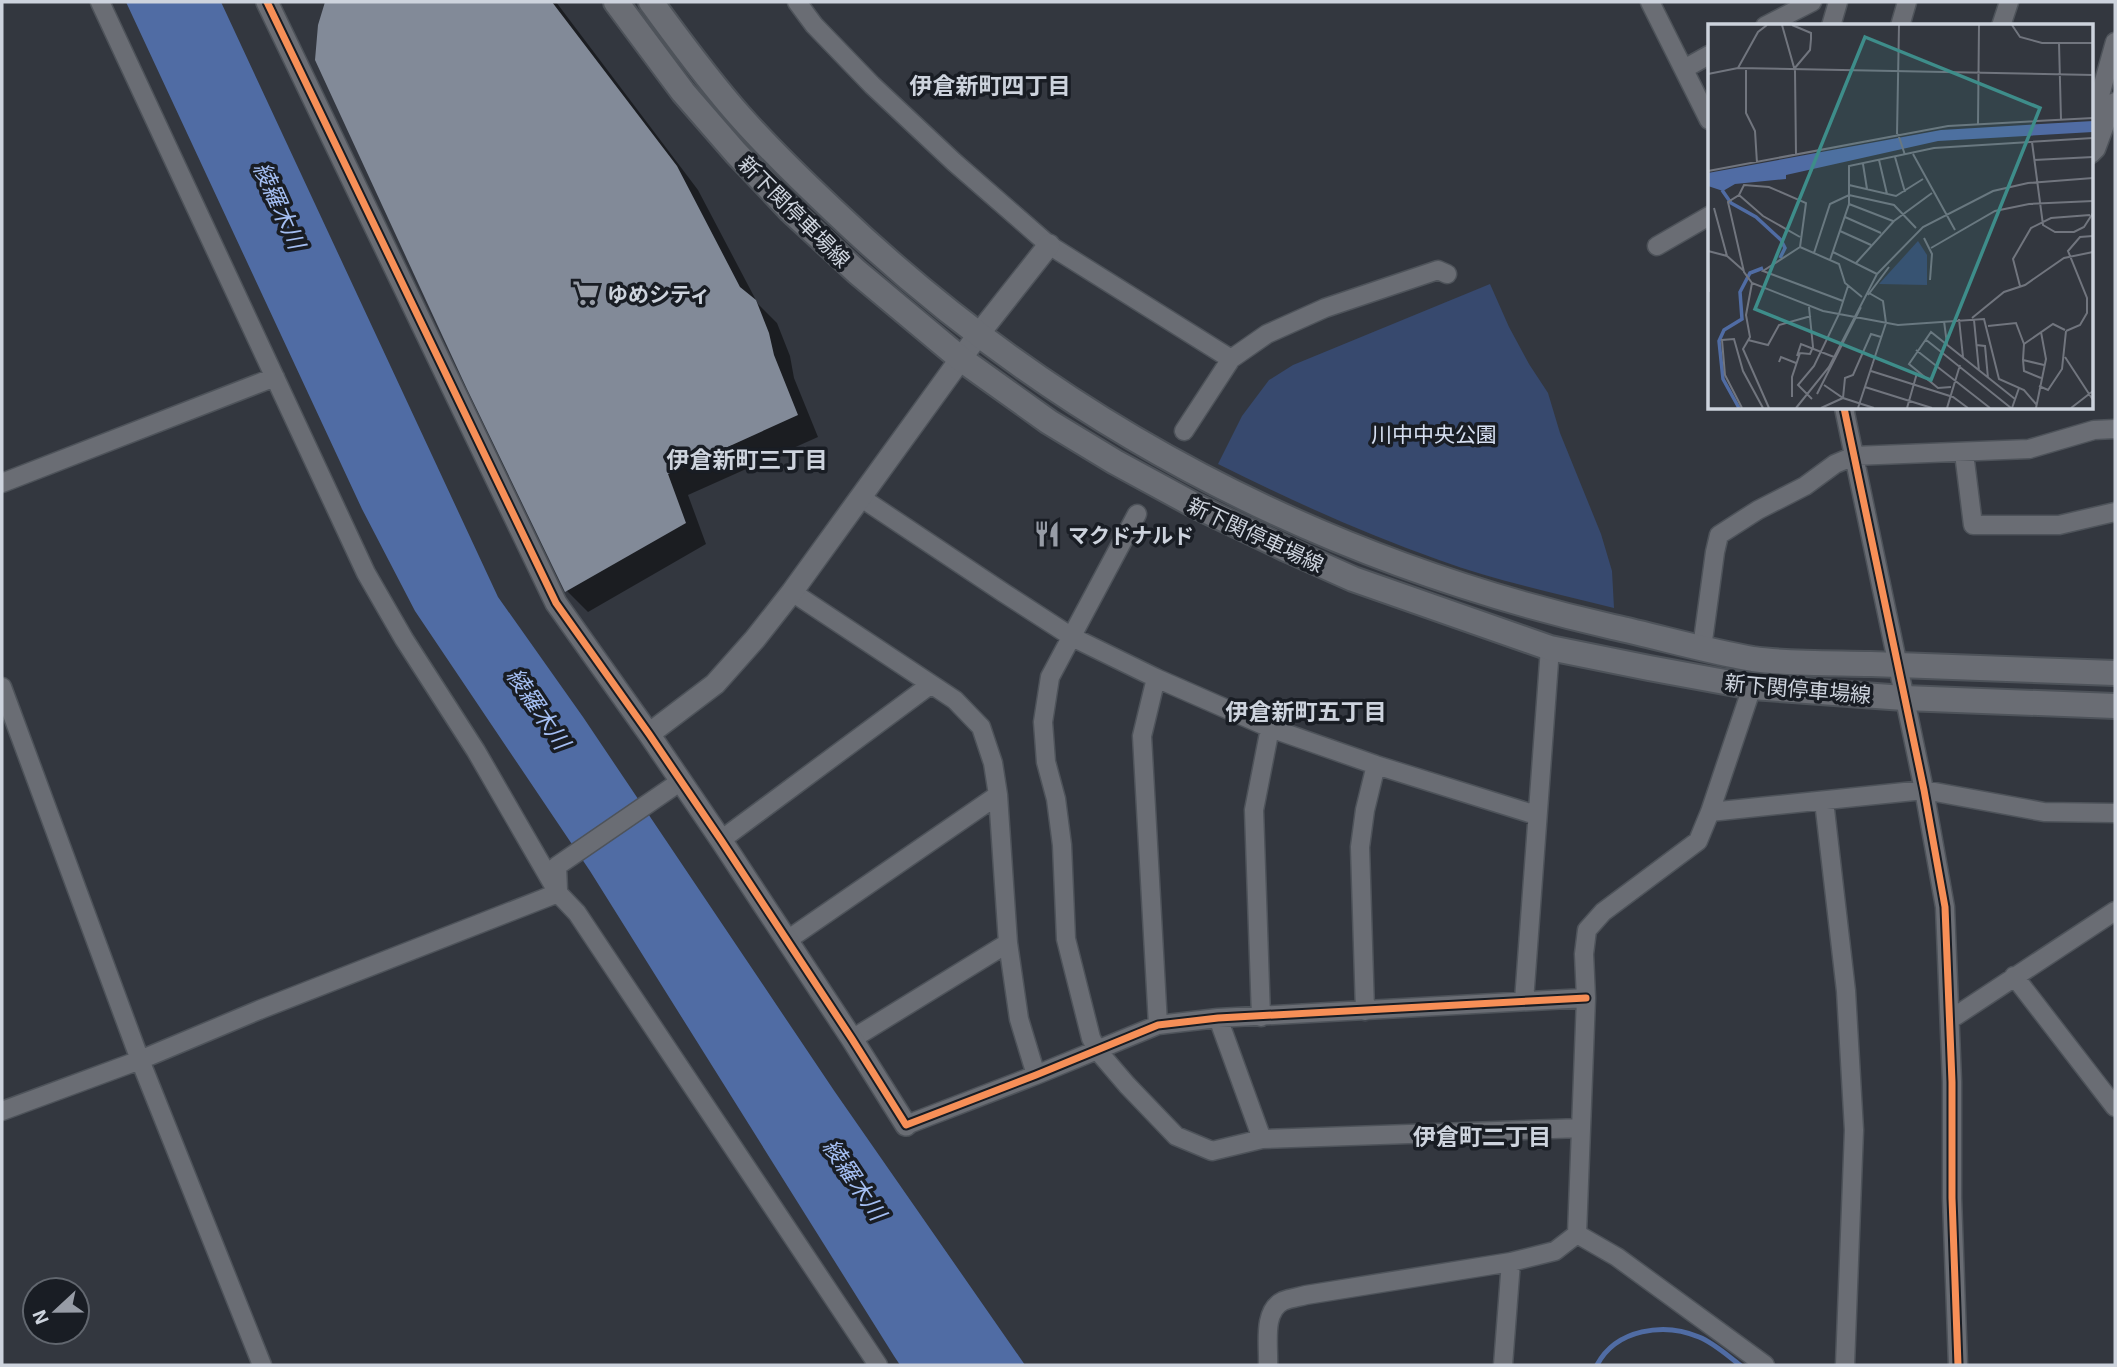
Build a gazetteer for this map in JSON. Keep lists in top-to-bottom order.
{
  "streets": {
    "main road": ["新下関停車場線"]
  },
  "districts": [
    "伊倉新町四丁目",
    "伊倉新町三丁目",
    "伊倉新町五丁目",
    "伊倉町二丁目"
  ],
  "water": ["綾羅木川"],
  "parks": ["川中中央公園"],
  "places": {
    "supermarket": ["ゆめシティ"],
    "restaurant": ["マクドナルド"]
  },
  "north": "left"
}
